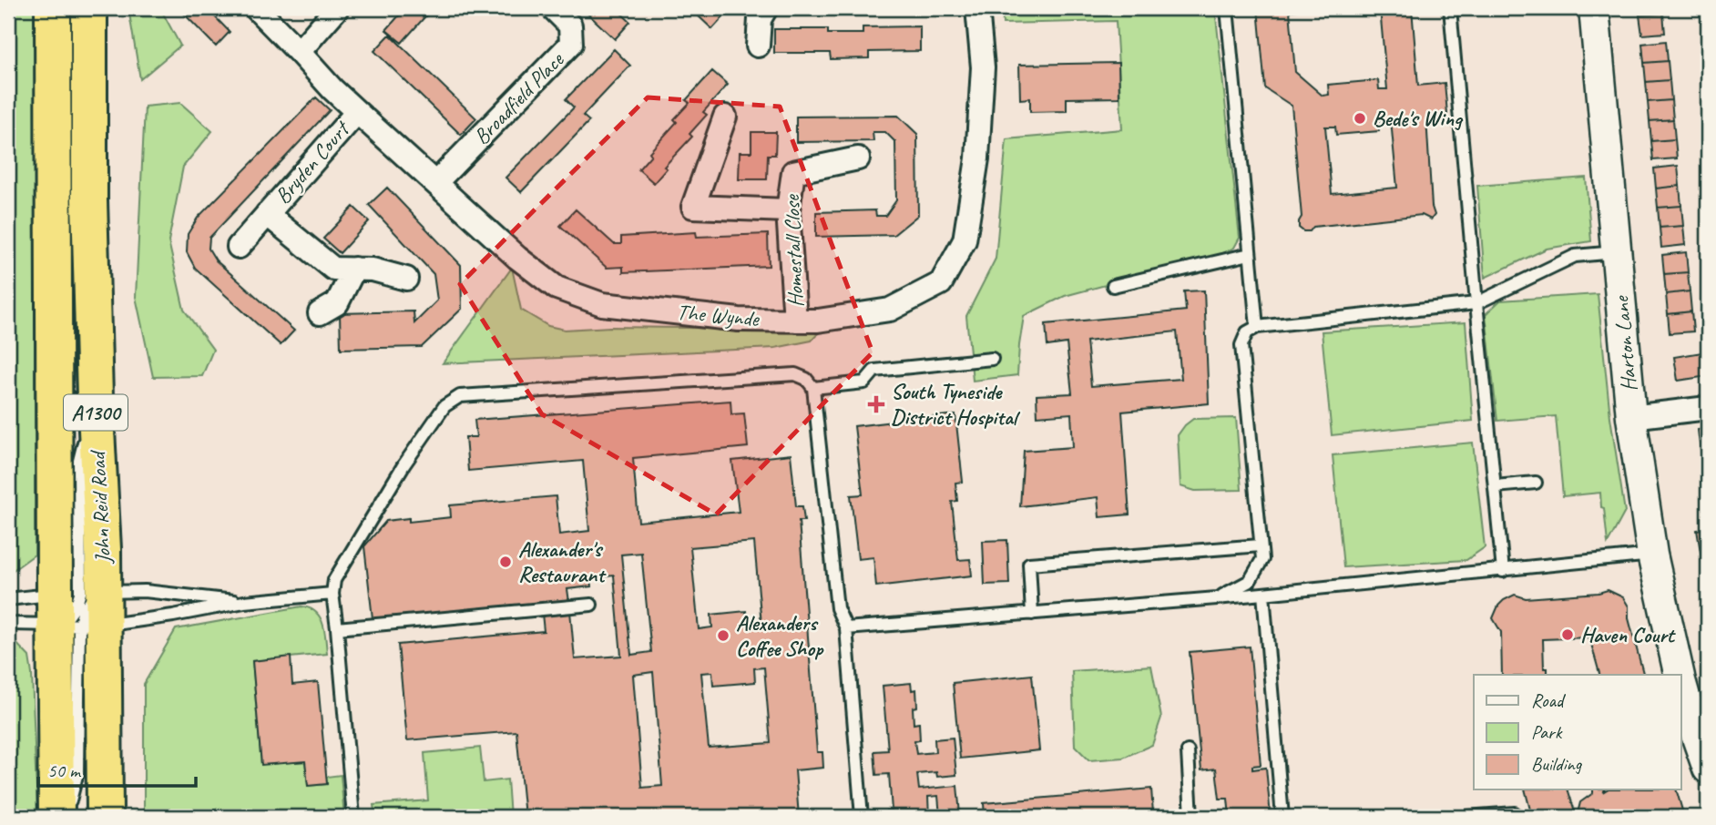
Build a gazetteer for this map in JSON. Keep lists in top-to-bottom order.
{
  "streets": {
    "highway": ["A1300", "John Reid Road"],
    "street": [
      "Broadfield Place",
      "Bryden Court",
      "Homestall Close",
      "The Wynde",
      "Harton Lane"
    ]
  },
  "crossings": [
    ["Broadfield Place", "The Wynde"],
    ["Bryden Court", "The Wynde"],
    ["Homestall Close", "The Wynde"]
  ],
  "places": {
    "other": [
      "Bede's Wing",
      "Alexander's Restaurant",
      "Haven Court",
      "Alexanders Coffee Shop"
    ],
    "health": ["South Tyneside District Hospital"]
  },
  "legend": ["Road", "Park", "Building"],
  "scale_bar": "50 m"
}
